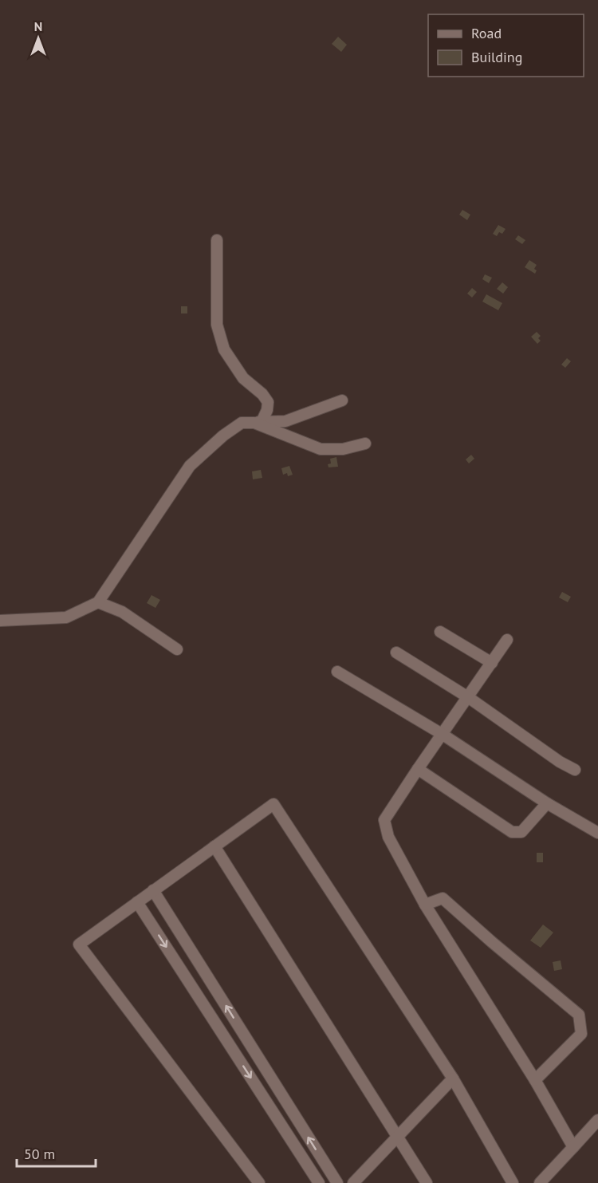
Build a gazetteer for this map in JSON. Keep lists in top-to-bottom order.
{
  "legend": ["Road", "Building"],
  "scale_bar": "50 m",
  "north": "top"
}
